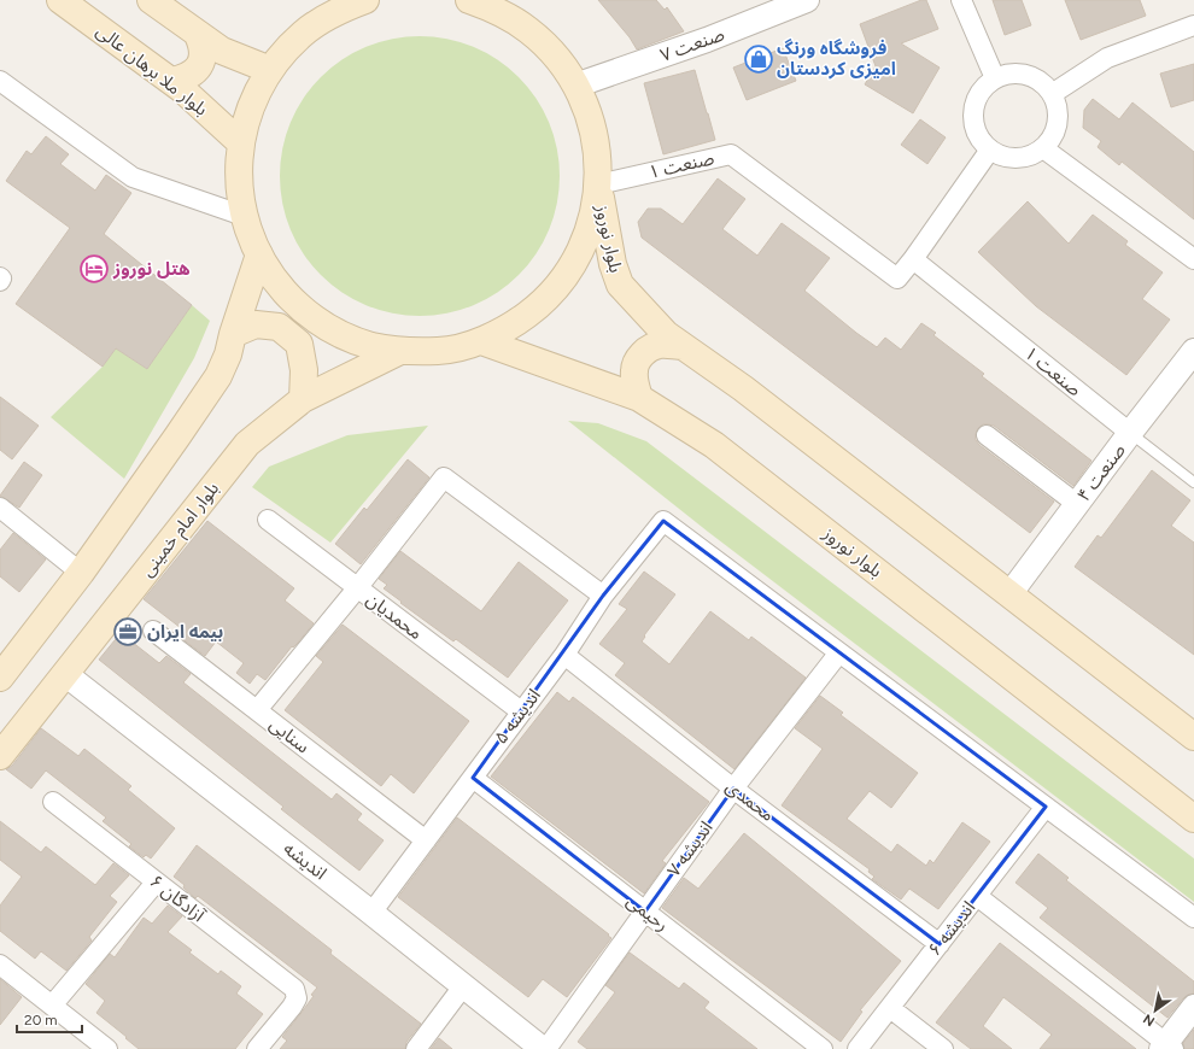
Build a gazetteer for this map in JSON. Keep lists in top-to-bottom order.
{
  "streets": {
    "main road": ["بلوار ملا برهان عالی", "بلوار نوروز", "بلوار امام خمینی"],
    "street": [
      "صنعت ۷",
      "صنعت ۱",
      "صنعت ۴",
      "محمدیان",
      "اندیشه ۵",
      "سنایی",
      "محمدی",
      "اندیشه ۷",
      "اندیشه",
      "آزادگان ۶",
      "رحیمی",
      "اندیشه ۶"
    ]
  },
  "crossings": [
    ["صنعت ۱", "بلوار نوروز"],
    ["صنعت ۱", "صنعت ۴"],
    ["بلوار نوروز", "صنعت ۴"],
    ["بلوار امام خمینی", "اندیشه"],
    ["محمدیان", "اندیشه ۵"],
    ["اندیشه ۵", "سنایی"],
    ["اندیشه ۵", "محمدی"],
    ["اندیشه ۵", "اندیشه ۷"],
    ["اندیشه ۵", "اندیشه"],
    ["اندیشه ۵", "رحیمی"],
    ["محمدی", "اندیشه ۷"],
    ["محمدی", "اندیشه ۶"],
    ["اندیشه ۷", "رحیمی"]
  ],
  "places": {
    "shop": ["فروشگاه ورنگ امیزی کردستان"],
    "hotel": ["هتل نوروز"],
    "office": ["بیمه ایران"]
  },
  "scale_bar": "20 m",
  "north": "bottom left"
}
